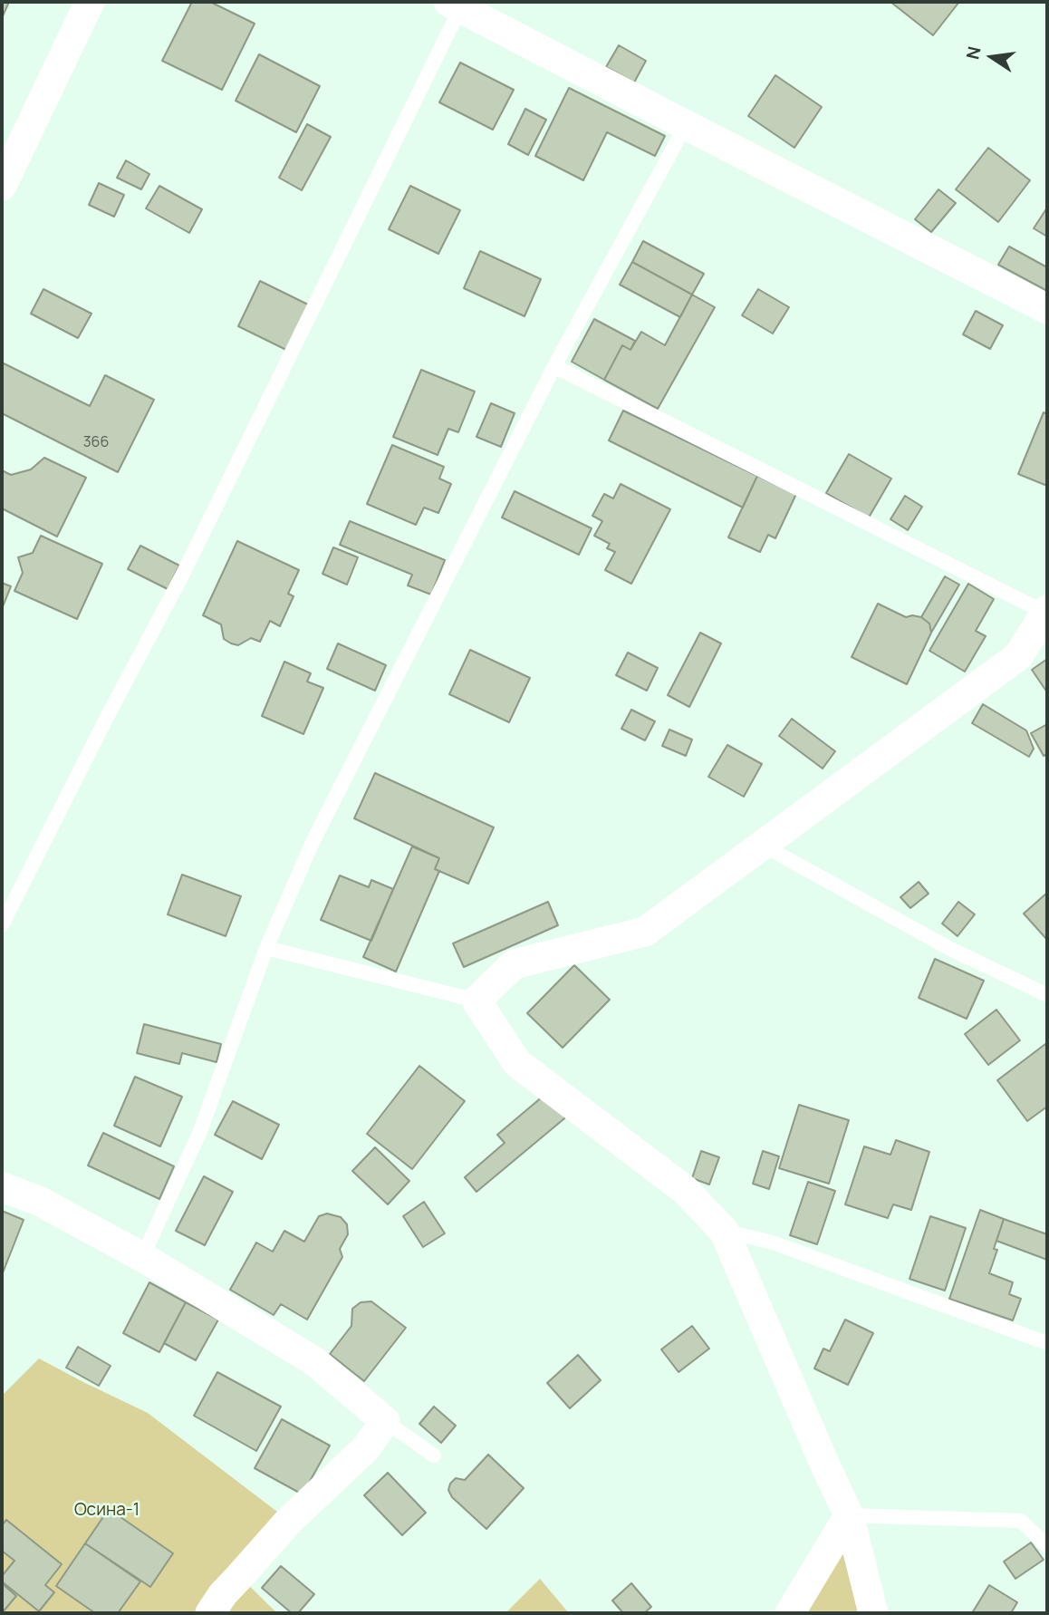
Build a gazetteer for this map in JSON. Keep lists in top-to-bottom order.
{
  "parks": ["Осина-1"],
  "house_numbers": ["366"],
  "north": "left"
}
